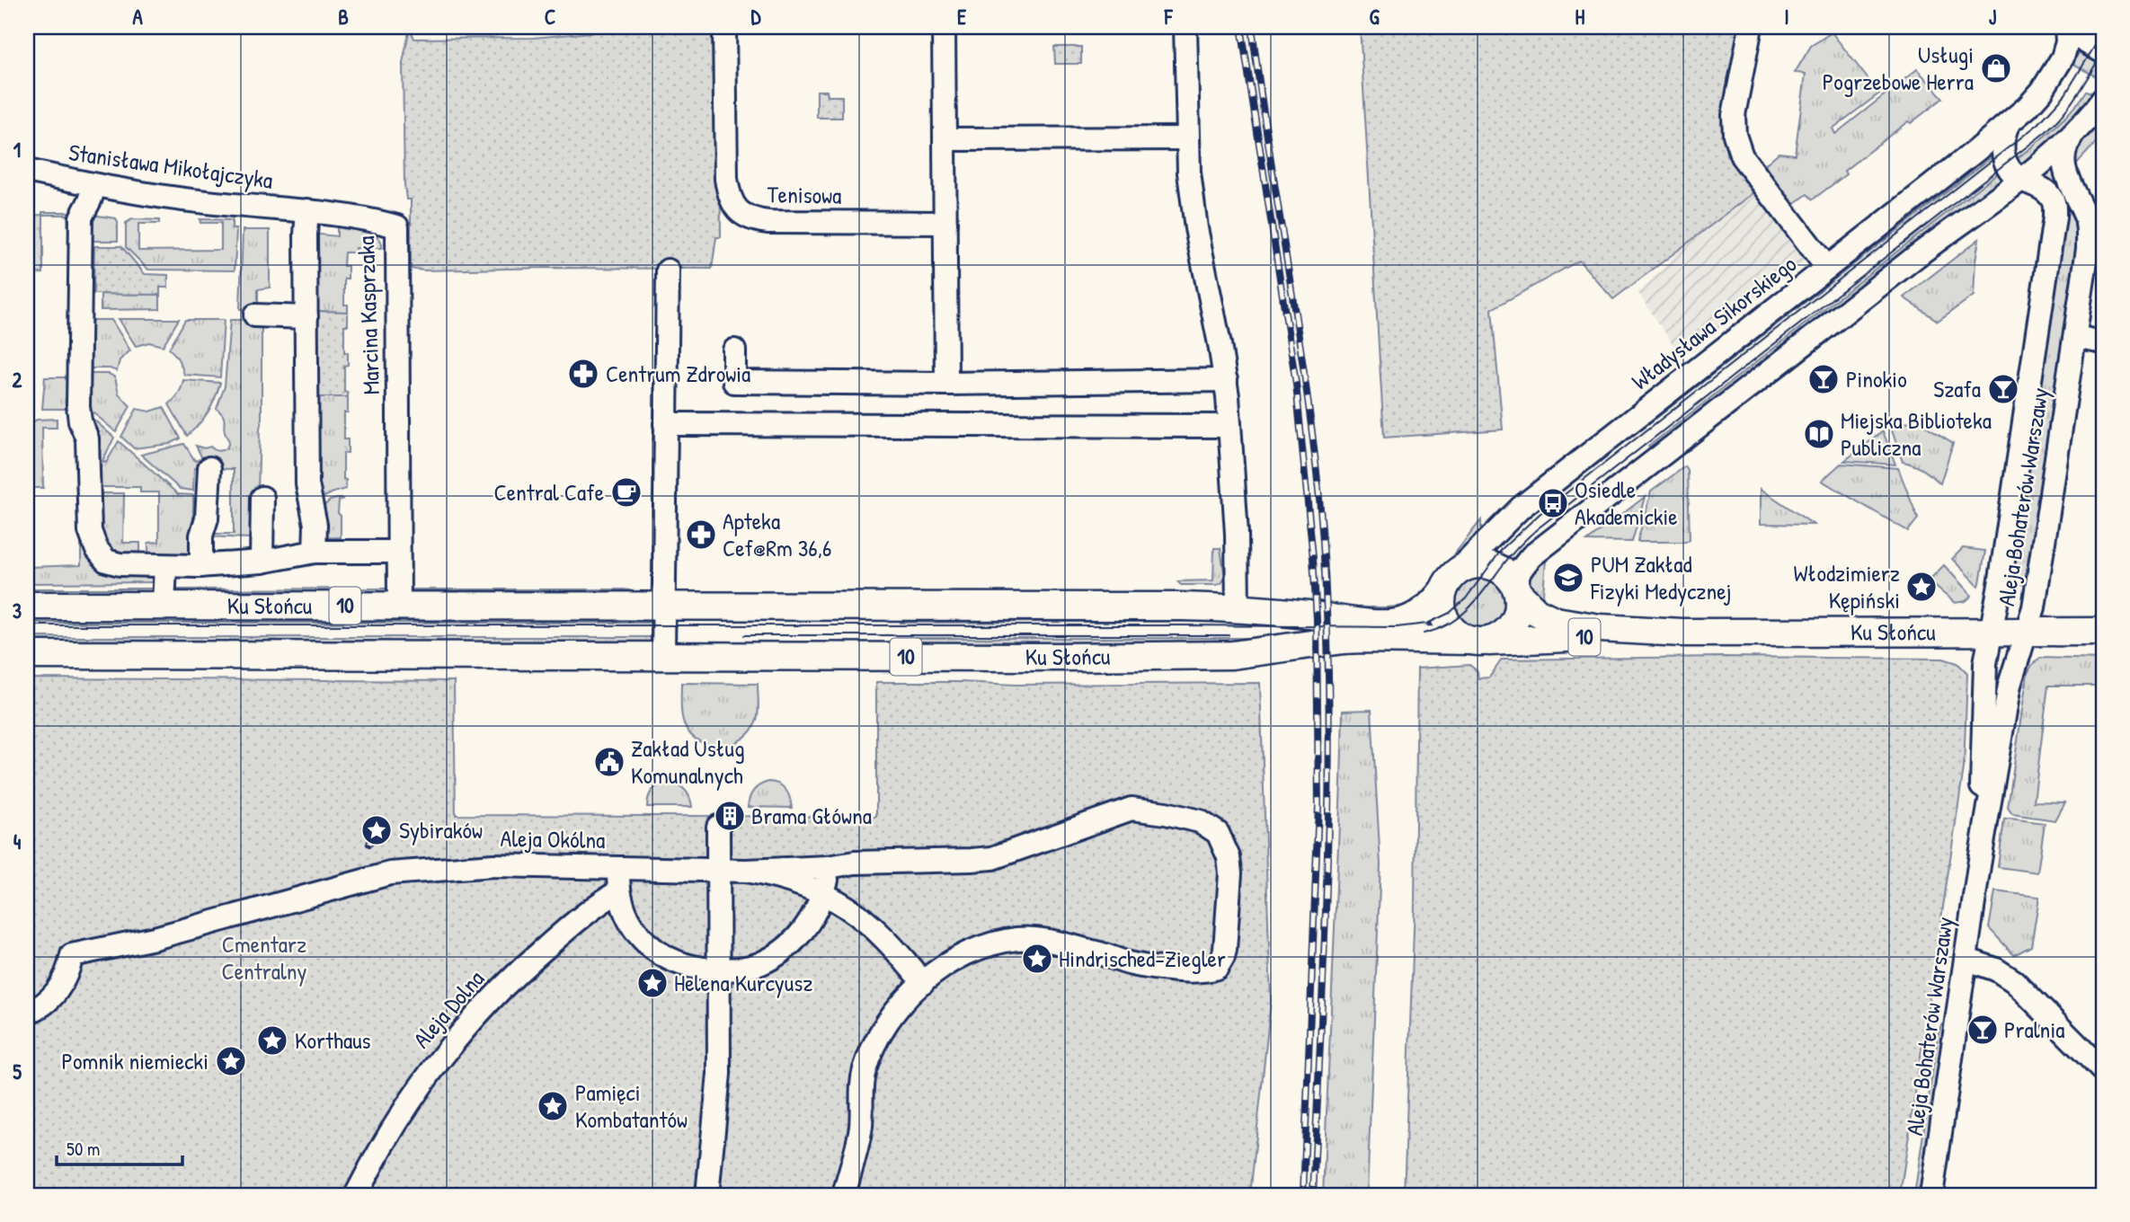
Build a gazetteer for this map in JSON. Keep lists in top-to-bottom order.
{
  "streets": {
    "main road": ["Ku Słońcu", "10"],
    "street": [
      "Stanisława Mikołajczyka",
      "Tenisowa",
      "Marcina Kasprzaka",
      "Władysława Sikorskiego",
      "Aleja Bohaterów Warszawy",
      "Aleja Okólna",
      "Aleja Dolna"
    ]
  },
  "crossings": [
    ["Stanisława Mikołajczyka", "Marcina Kasprzaka"],
    ["Marcina Kasprzaka", "Ku Słońcu"],
    ["Władysława Sikorskiego", "Ku Słońcu"],
    ["Władysława Sikorskiego", "10"],
    ["Aleja Bohaterów Warszawy", "Ku Słońcu"],
    ["Ku Słońcu", "10"]
  ],
  "parks": ["Cmentarz Centralny"],
  "places": {
    "shop": ["Usługi Pogrzebowe Herra"],
    "pharmacy": ["Centrum Zdrowia", "Apteka Cef@Rm 36,6"],
    "bar": ["Pinokio", "Szafa", "Pralnia"],
    "library": ["Miejska Biblioteka Publiczna"],
    "cafe": ["Central Cafe"],
    "bus stop": ["Osiedle Akademickie"],
    "school or university": ["PUM Zakład Fizyki Medycznej"],
    "place": [
      "Włodzimierz Kępiński",
      "Sybiraków",
      "Hindrisched-Ziegler",
      "Helena Kurcyusz",
      "Korthaus",
      "Pomnik niemiecki",
      "Pamięci Kombatantów"
    ],
    "public building": ["Zakład Usług Komunalnych"],
    "building": ["Brama Główna"]
  },
  "scale_bar": "50 m",
  "grid": {
    "columns": [
      "A",
      "B",
      "C",
      "D",
      "E",
      "F",
      "G",
      "H",
      "I",
      "J"
    ],
    "rows": [
      "1",
      "2",
      "3",
      "4",
      "5"
    ]
  }
}
